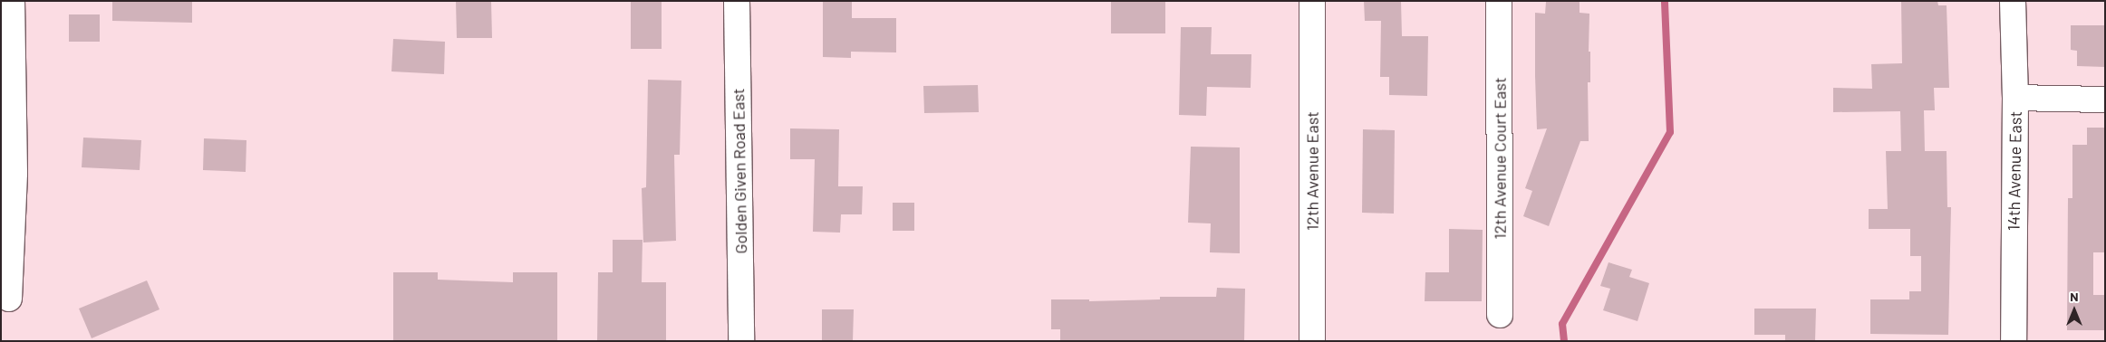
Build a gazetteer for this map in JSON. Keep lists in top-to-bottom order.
{
  "streets": {
    "street": [
      "12th Avenue Court East",
      "Golden Given Road East",
      "12th Avenue East",
      "14th Avenue East"
    ]
  },
  "north": "top"
}
